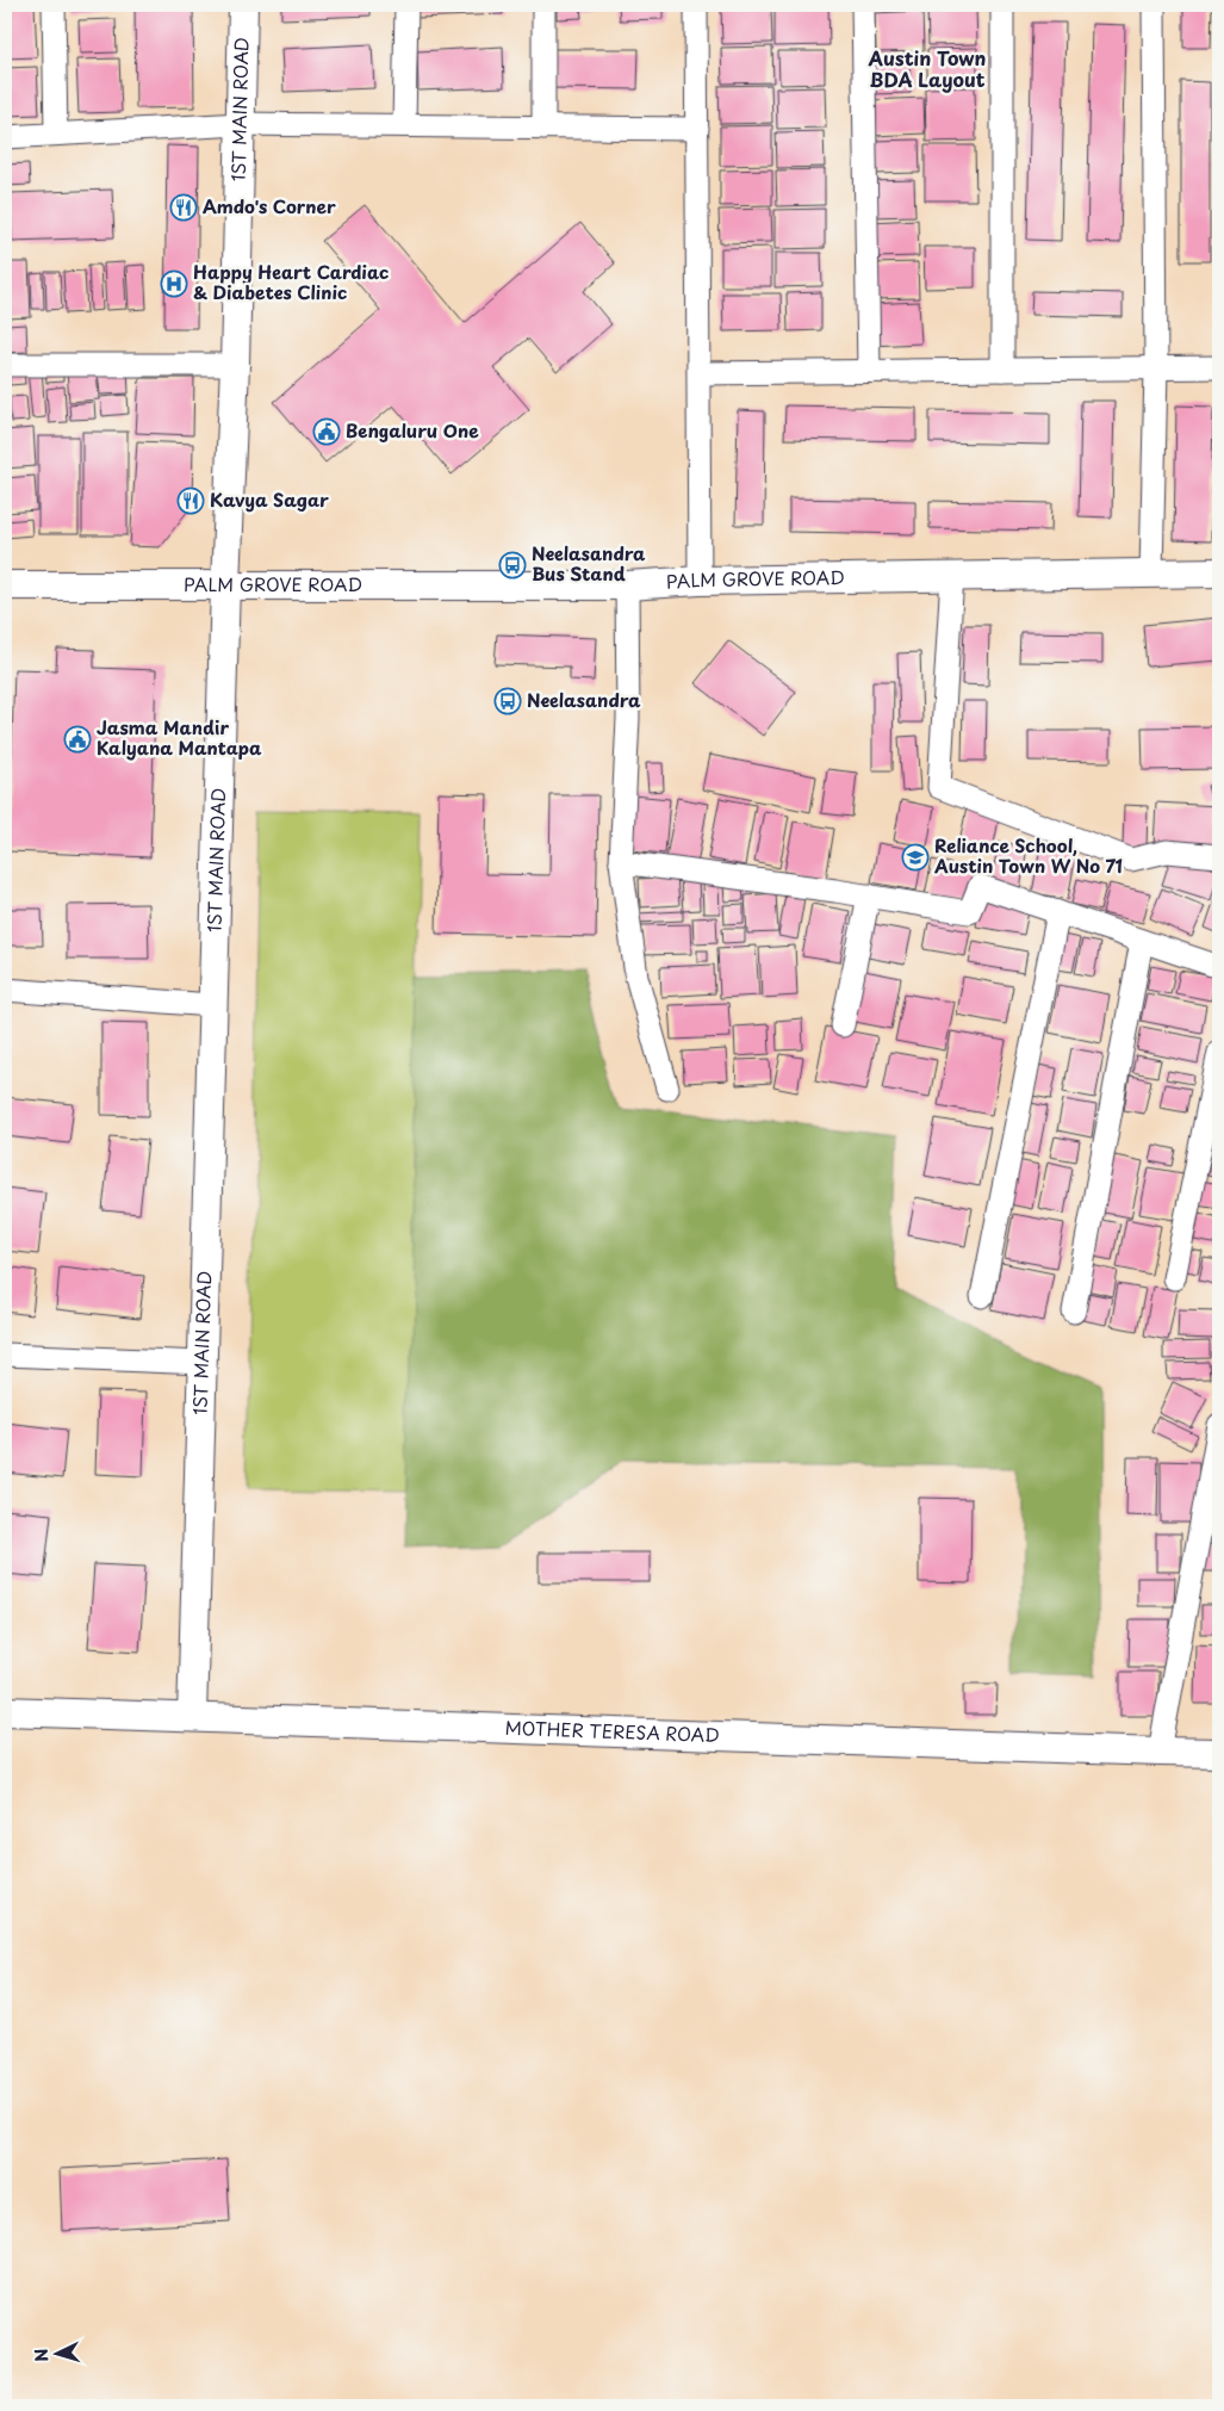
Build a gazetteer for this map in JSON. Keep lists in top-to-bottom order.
{
  "streets": {
    "street": ["1ST MAIN ROAD", "PALM GROVE ROAD", "MOTHER TERESA ROAD"]
  },
  "crossings": [
    ["1ST MAIN ROAD", "PALM GROVE ROAD"],
    ["1ST MAIN ROAD", "MOTHER TERESA ROAD"]
  ],
  "districts": ["Austin Town BDA Layout"],
  "places": {
    "restaurant": ["Amdo's Corner", "Kavya Sagar"],
    "hospital": ["Happy Heart Cardiac & Diabetes Clinic"],
    "public building": ["Bengaluru One", "Jasma Mandir Kalyana Mantapa"],
    "bus stop": ["Neelasandra Bus Stand", "Neelasandra"],
    "school or university": ["Reliance School, Austin Town W No 71"]
  },
  "north": "left"
}
